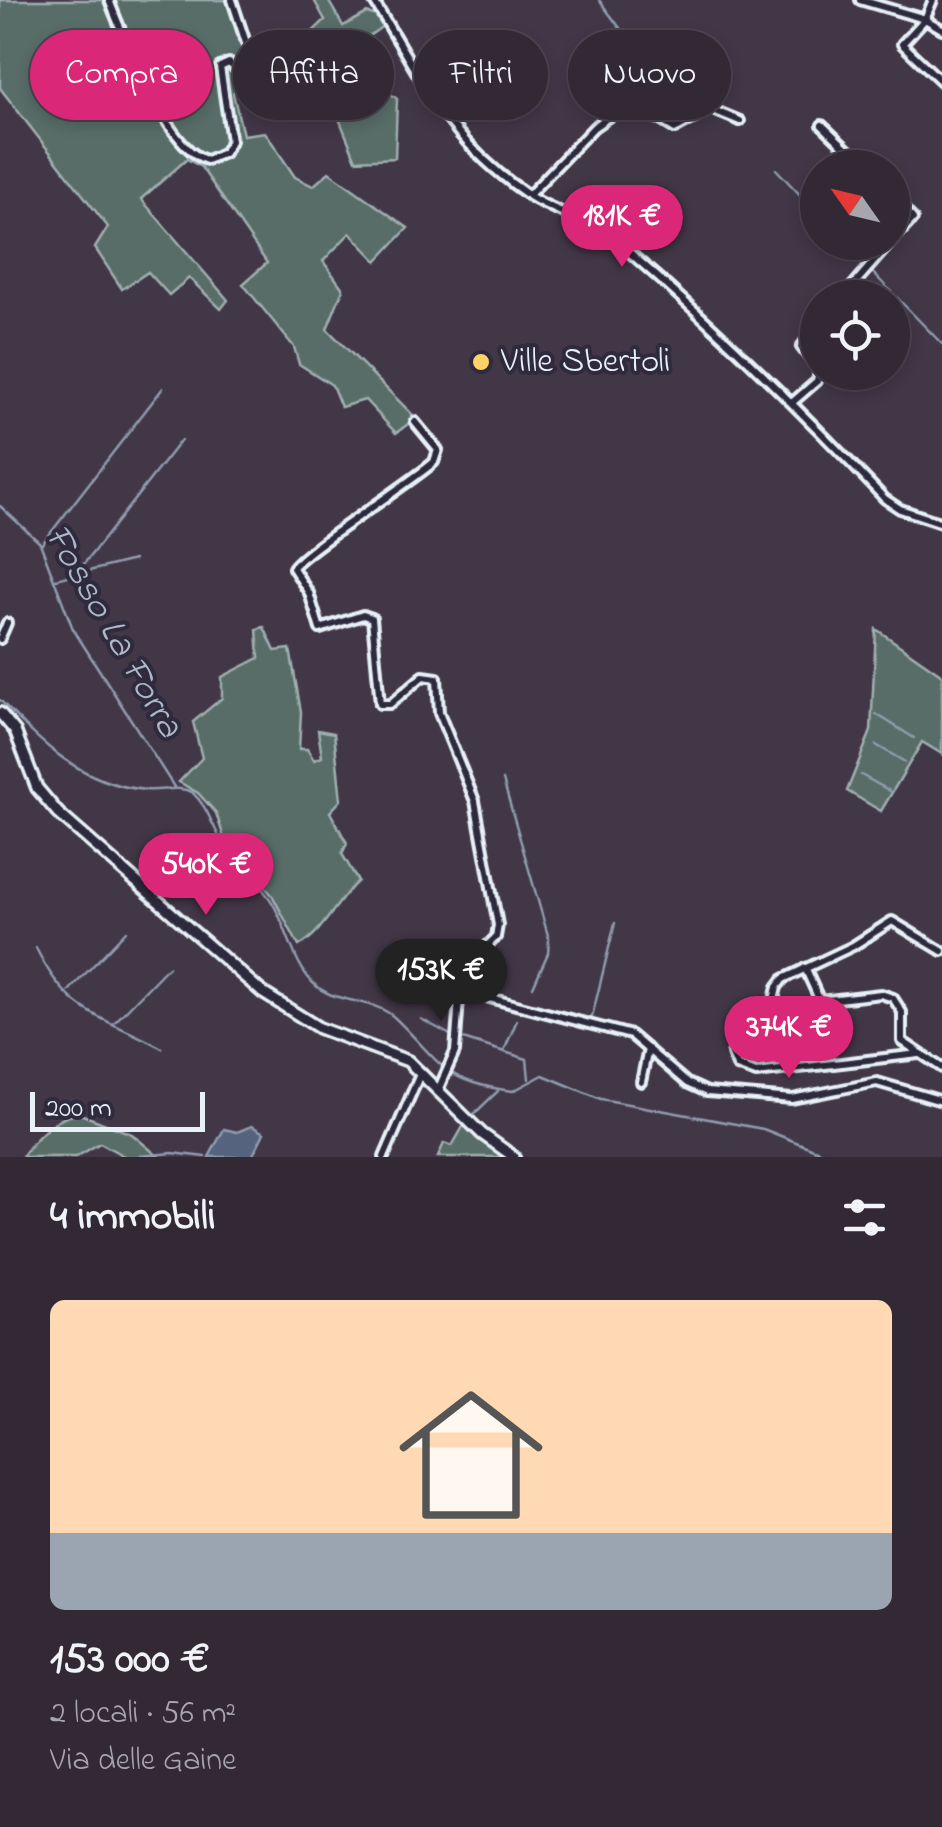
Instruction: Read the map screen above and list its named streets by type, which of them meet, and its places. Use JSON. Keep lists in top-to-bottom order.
{
  "water": ["Fosso La Forra"],
  "places": ["Ville Sbertoli"],
  "scale_bar": "200 m",
  "north": "top left",
  "page": {
    "chip": [
      "Compra",
      "Affitta",
      "Filtri",
      "Nuovo"
    ],
    "price": [
      "181K €",
      "540K €",
      "153K €",
      "374K €"
    ],
    "scale": "200 m",
    "heading": "4 immobili",
    "list": [
      {
        "name": "153 000 €",
        "note": "2 locali · 56 m² · Via delle Gaine"
      }
    ]
  }
}
